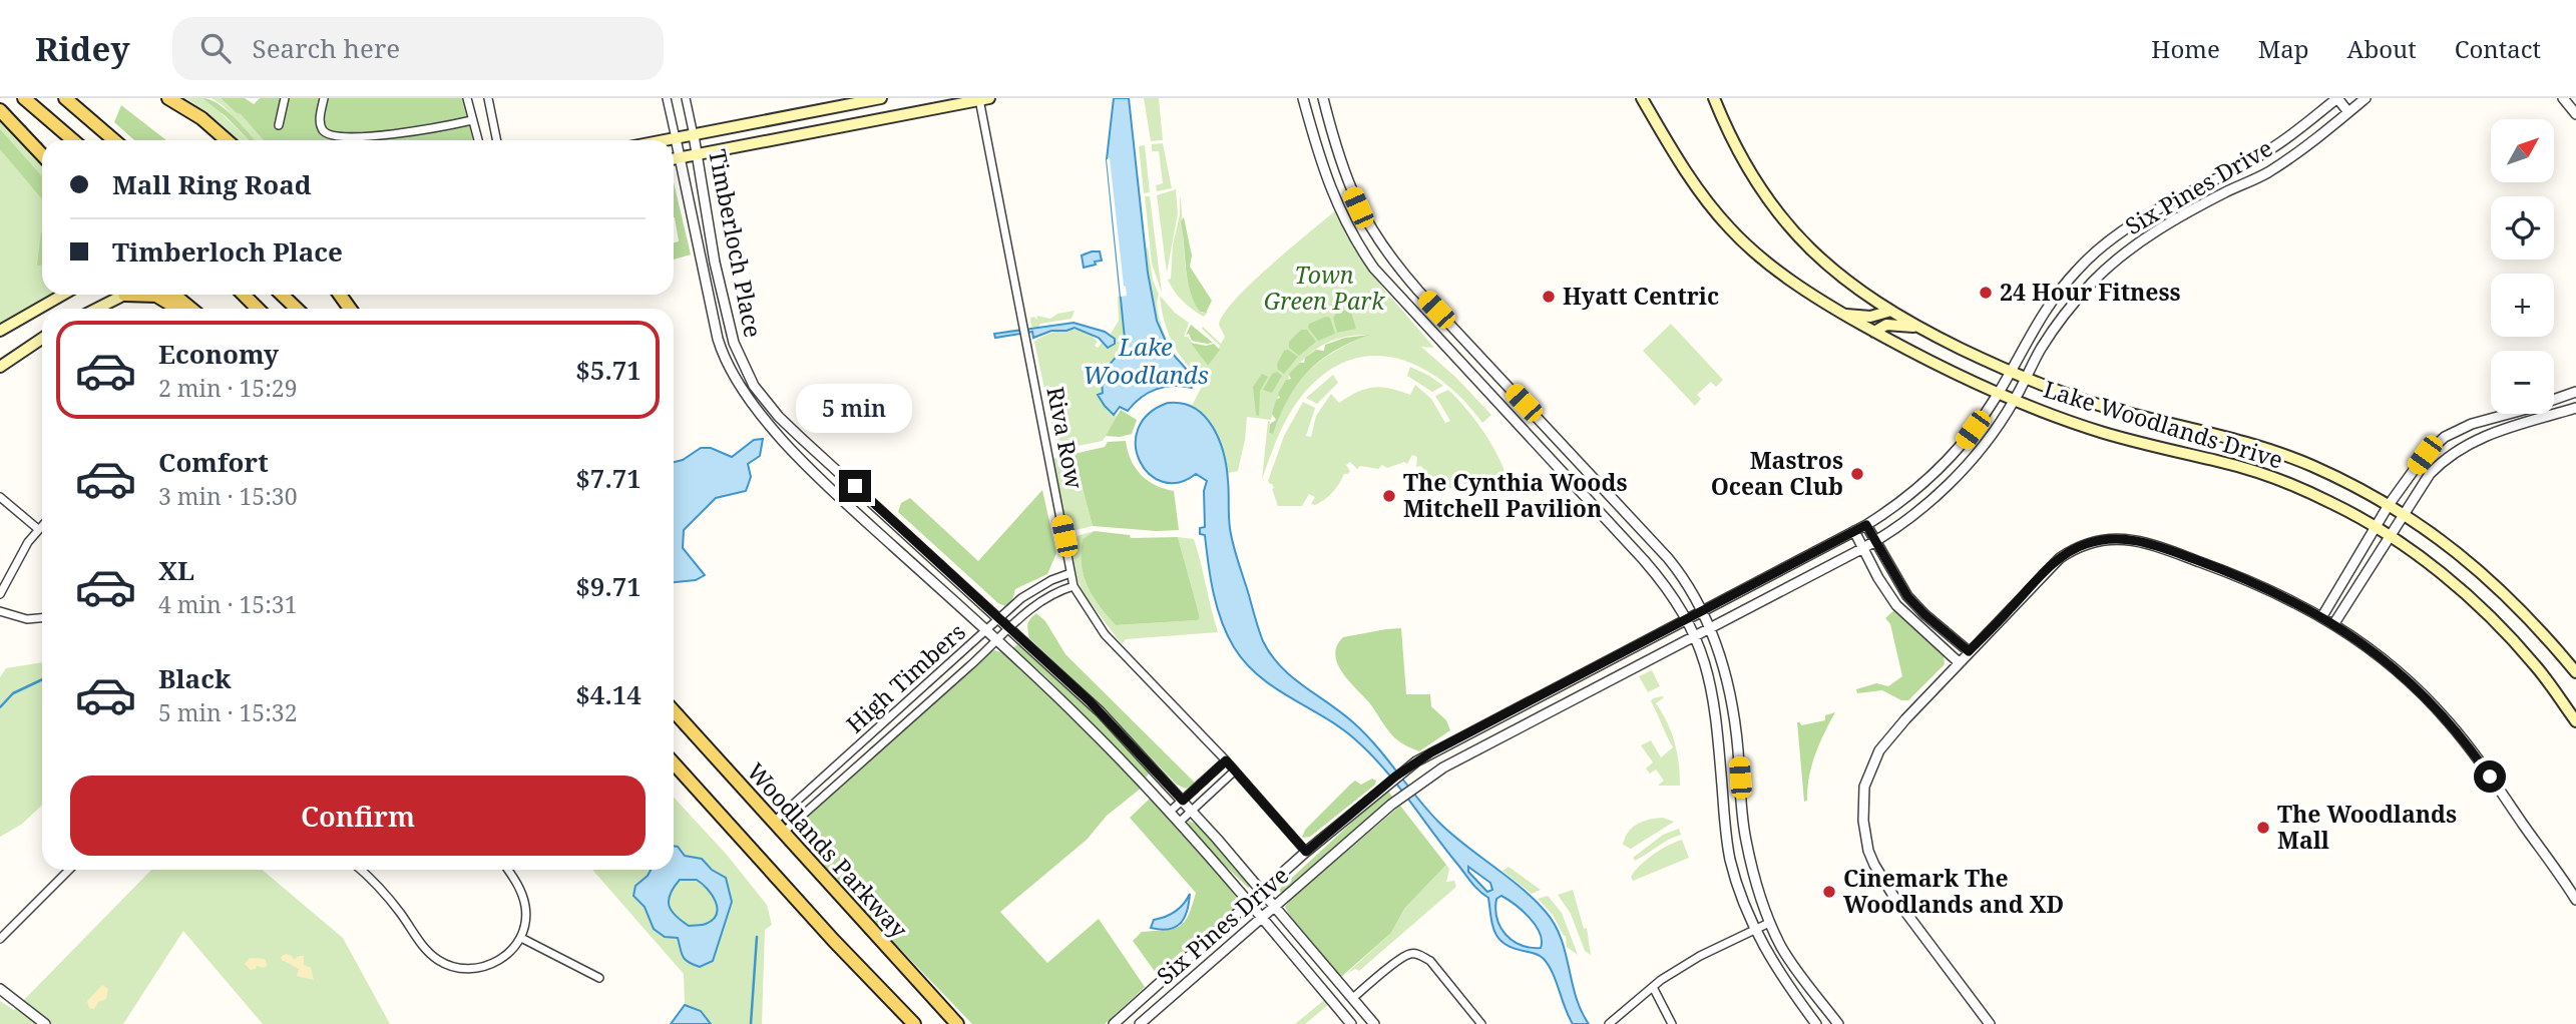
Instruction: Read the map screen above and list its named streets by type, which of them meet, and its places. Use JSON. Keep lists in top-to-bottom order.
{
  "streets": {
    "main road": ["Lake Woodlands Drive", "Woodlands Parkway"],
    "street": [
      "Six Pines Drive",
      "Timberloch Place",
      "Riva Row",
      "High Timbers"
    ]
  },
  "crossings": [
    ["Six Pines Drive", "Timberloch Place"],
    ["Six Pines Drive", "Lake Woodlands Drive"],
    ["Six Pines Drive", "Riva Row"],
    ["Timberloch Place", "High Timbers"],
    ["Riva Row", "High Timbers"],
    ["High Timbers", "Woodlands Parkway"]
  ],
  "water": ["Lake Woodlands"],
  "parks": ["Town Green Park"],
  "places": [
    "24 Hour Fitness",
    "Hyatt Centric",
    "Mastros Ocean Club",
    "The Cynthia Woods Mitchell Pavilion",
    "The Woodlands Mall",
    "Cinemark The Woodlands and XD"
  ],
  "north": "top right",
  "page": {
    "header": "Ridey",
    "search": "Search here",
    "nav": [
      "Home",
      "Map",
      "About",
      "Contact"
    ],
    "map_buttons": ["+", "−"],
    "banner": ["Mall Ring Road", "Timberloch Place"],
    "list": [
      {
        "name": "Economy",
        "note": "2 min · 15:29",
        "value": "$5.71"
      },
      {
        "name": "Comfort",
        "note": "3 min · 15:30",
        "value": "$7.71"
      },
      {
        "name": "XL",
        "note": "4 min · 15:31",
        "value": "$9.71"
      },
      {
        "name": "Black",
        "note": "5 min · 15:32",
        "value": "$4.14"
      }
    ],
    "bubble": "5 min",
    "buttons": "Confirm"
  }
}
